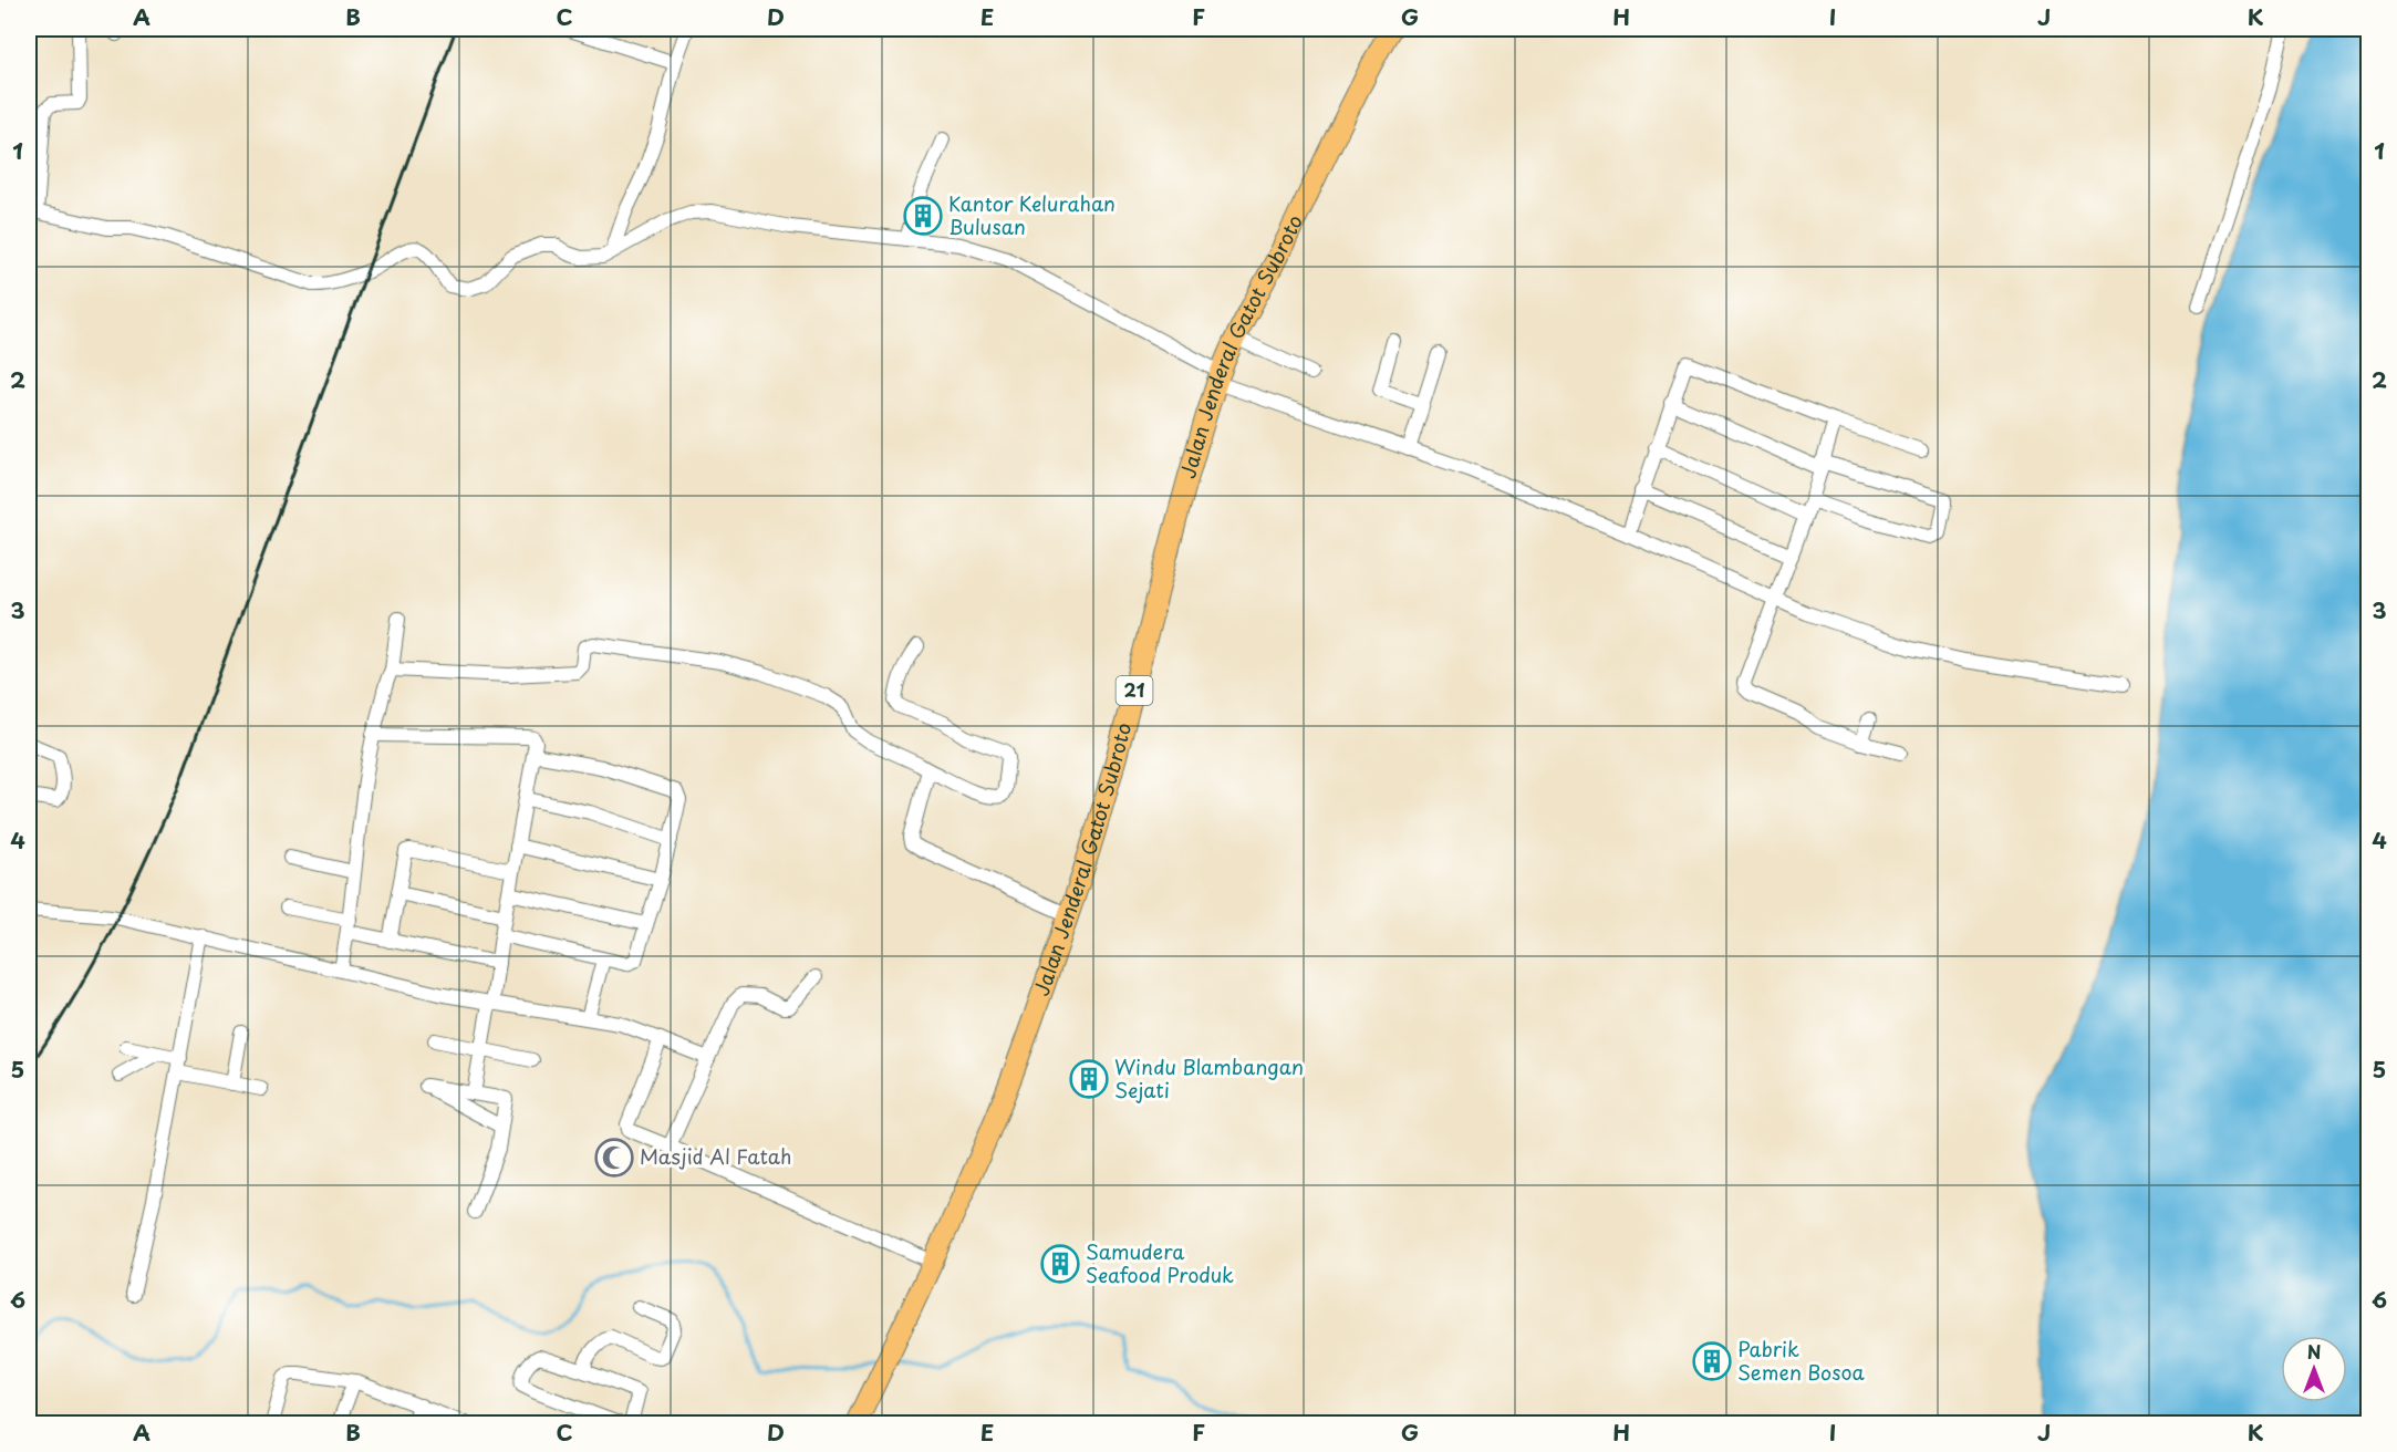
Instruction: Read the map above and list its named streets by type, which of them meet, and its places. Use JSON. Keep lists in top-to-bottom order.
{
  "streets": {
    "highway": ["Jalan Jenderal Gatot Subroto", "21"]
  },
  "places": {
    "building": [
      "Kantor Kelurahan Bulusan",
      "Windu Blambangan Sejati",
      "Samudera Seafood Produk",
      "Pabrik Semen Bosoa"
    ],
    "mosque": ["Masjid Al Fatah"]
  },
  "north": "top",
  "grid": {
    "columns": [
      "A",
      "B",
      "C",
      "D",
      "E",
      "F",
      "G",
      "H",
      "I",
      "J",
      "K"
    ],
    "rows": [
      "1",
      "2",
      "3",
      "4",
      "5",
      "6"
    ]
  }
}
